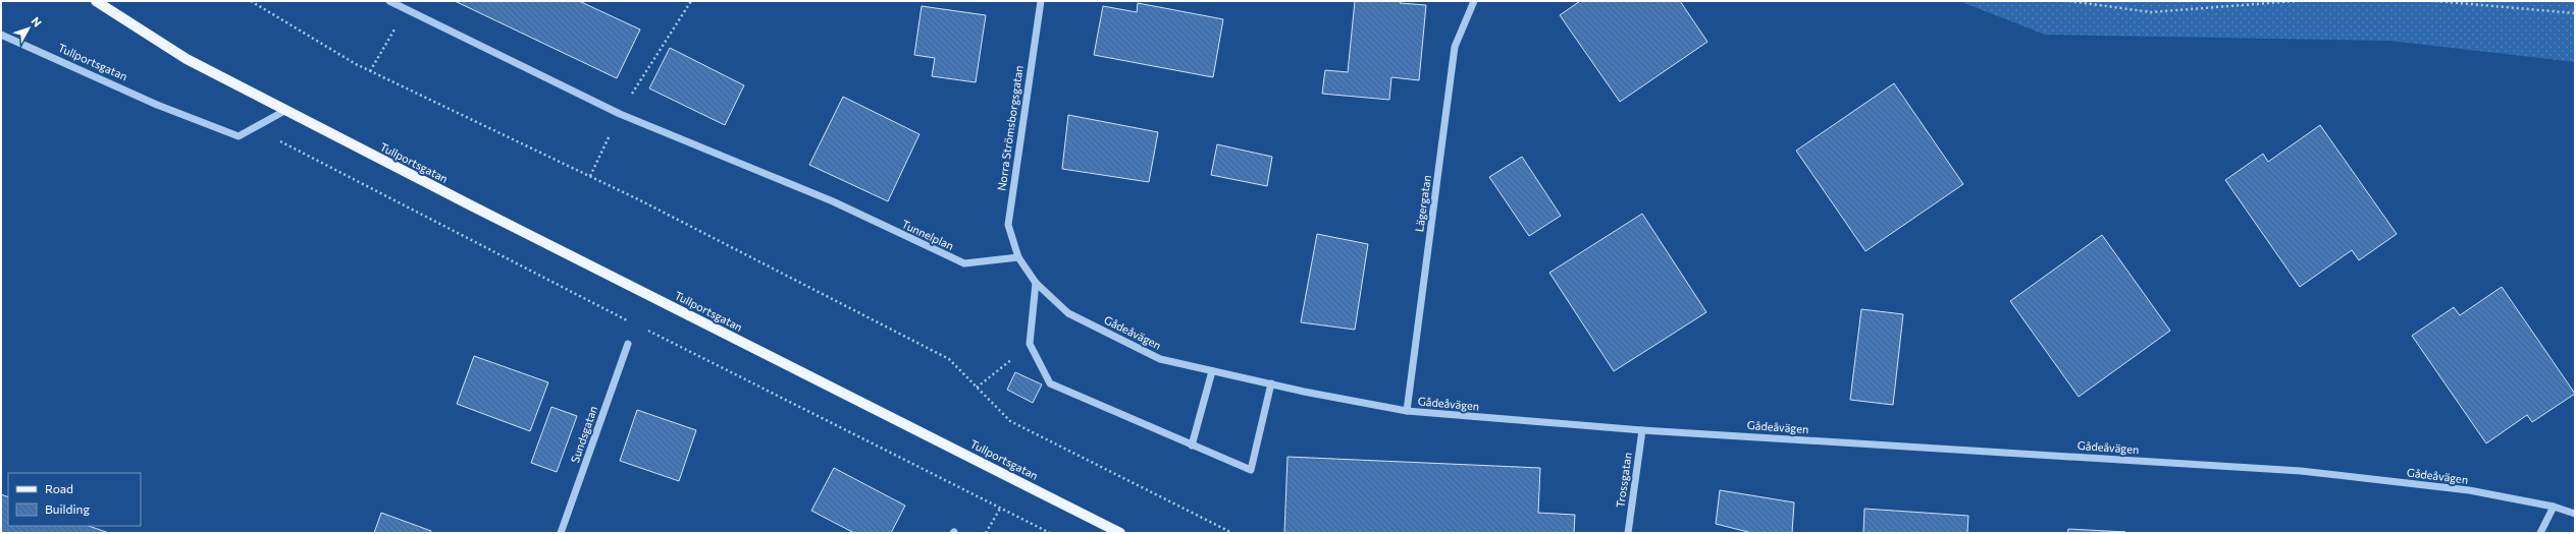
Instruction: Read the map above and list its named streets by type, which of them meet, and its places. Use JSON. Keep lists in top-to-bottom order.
{
  "streets": {
    "main road": ["Tullportsgatan"],
    "street": [
      "Norra Strömsborgsgatan",
      "Lägergatan",
      "Tunnelplan",
      "Gådeåvägen",
      "Sundsgatan",
      "Trossgatan"
    ]
  },
  "crossings": [
    ["Norra Strömsborgsgatan", "Tunnelplan"],
    ["Norra Strömsborgsgatan", "Gådeåvägen"],
    ["Lägergatan", "Gådeåvägen"],
    ["Tunnelplan", "Gådeåvägen"],
    ["Gådeåvägen", "Trossgatan"]
  ],
  "legend": ["Road", "Building"],
  "north": "top right"
}
